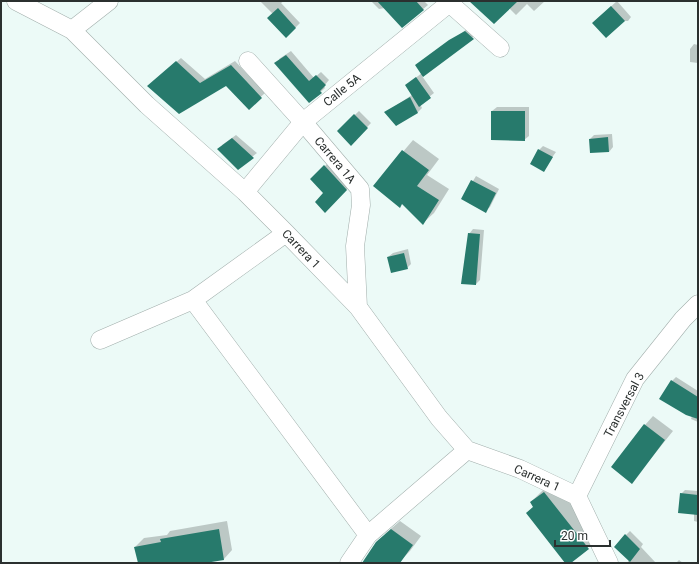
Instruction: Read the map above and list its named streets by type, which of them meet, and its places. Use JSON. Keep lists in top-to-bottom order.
{
  "streets": {
    "street": [
      "Calle 5A",
      "Carrera 1A",
      "Carrera 1",
      "Transversal 3"
    ]
  },
  "crossings": [
    ["Calle 5A", "Carrera 1A"],
    ["Calle 5A", "Carrera 1"],
    ["Carrera 1A", "Carrera 1"],
    ["Carrera 1", "Transversal 3"]
  ],
  "scale_bar": "20 m"
}
